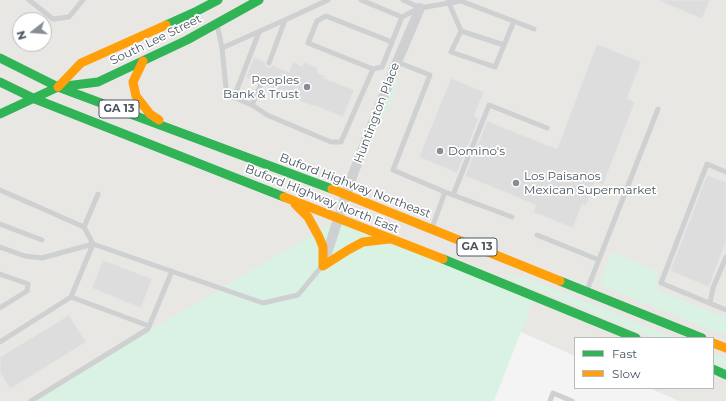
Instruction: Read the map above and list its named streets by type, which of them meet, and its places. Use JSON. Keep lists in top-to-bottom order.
{
  "streets": {
    "main road": [
      "South Lee Street",
      "GA 13",
      "Buford Highway Northeast",
      "Buford Highway North East"
    ],
    "street": ["Huntington Place"]
  },
  "crossings": [
    ["South Lee Street", "Buford Highway Northeast"],
    ["South Lee Street", "Buford Highway North East"],
    ["Huntington Place", "Buford Highway Northeast"],
    ["Huntington Place", "Buford Highway North East"]
  ],
  "places": ["Peoples Bank & Trust", "Domino's", "Los Paisanos Mexican Supermarket"],
  "legend": ["Fast", "Slow"],
  "north": "left"
}
